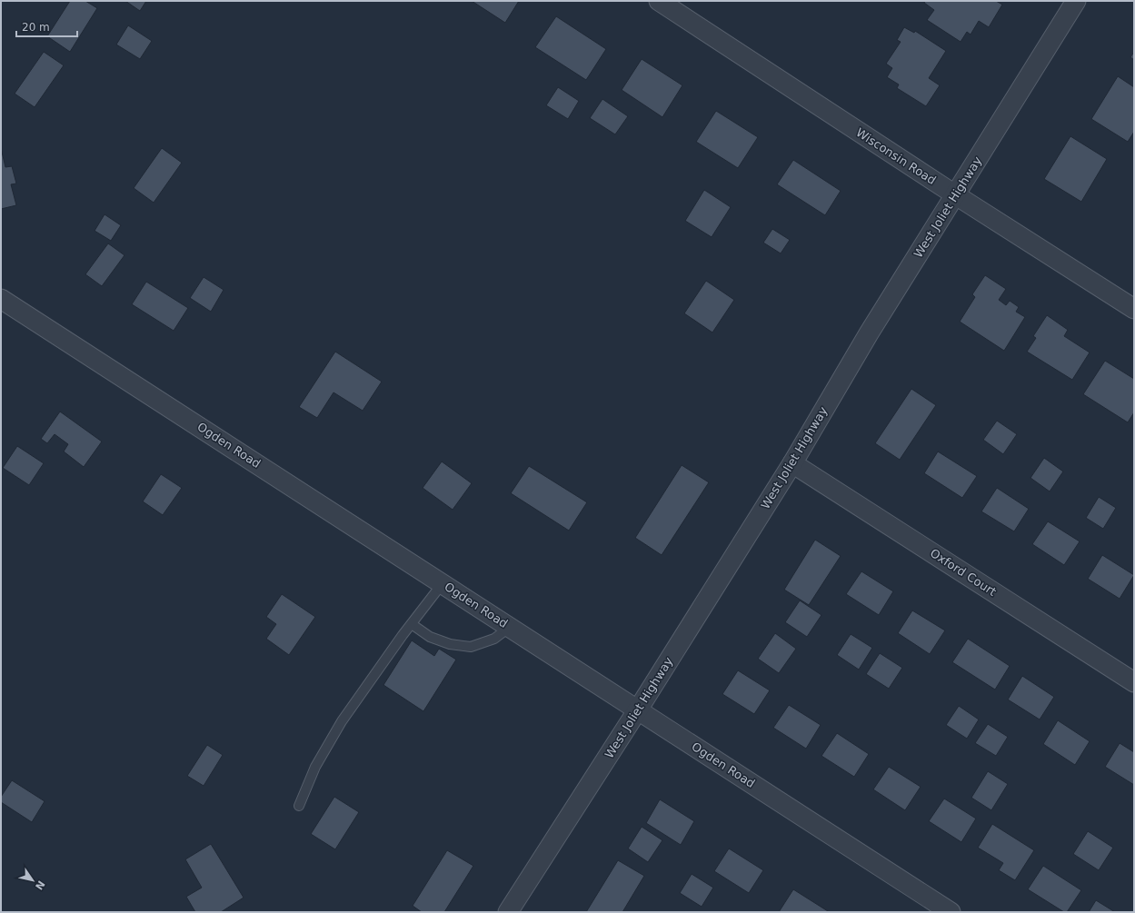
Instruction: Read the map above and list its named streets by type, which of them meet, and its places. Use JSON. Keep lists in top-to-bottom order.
{
  "streets": {
    "street": [
      "Wisconsin Road",
      "West Joliet Highway",
      "Ogden Road",
      "Oxford Court"
    ]
  },
  "crossings": [
    ["Wisconsin Road", "West Joliet Highway"],
    ["West Joliet Highway", "Ogden Road"],
    ["West Joliet Highway", "Oxford Court"]
  ],
  "scale_bar": "20 m",
  "north": "bottom right"
}
